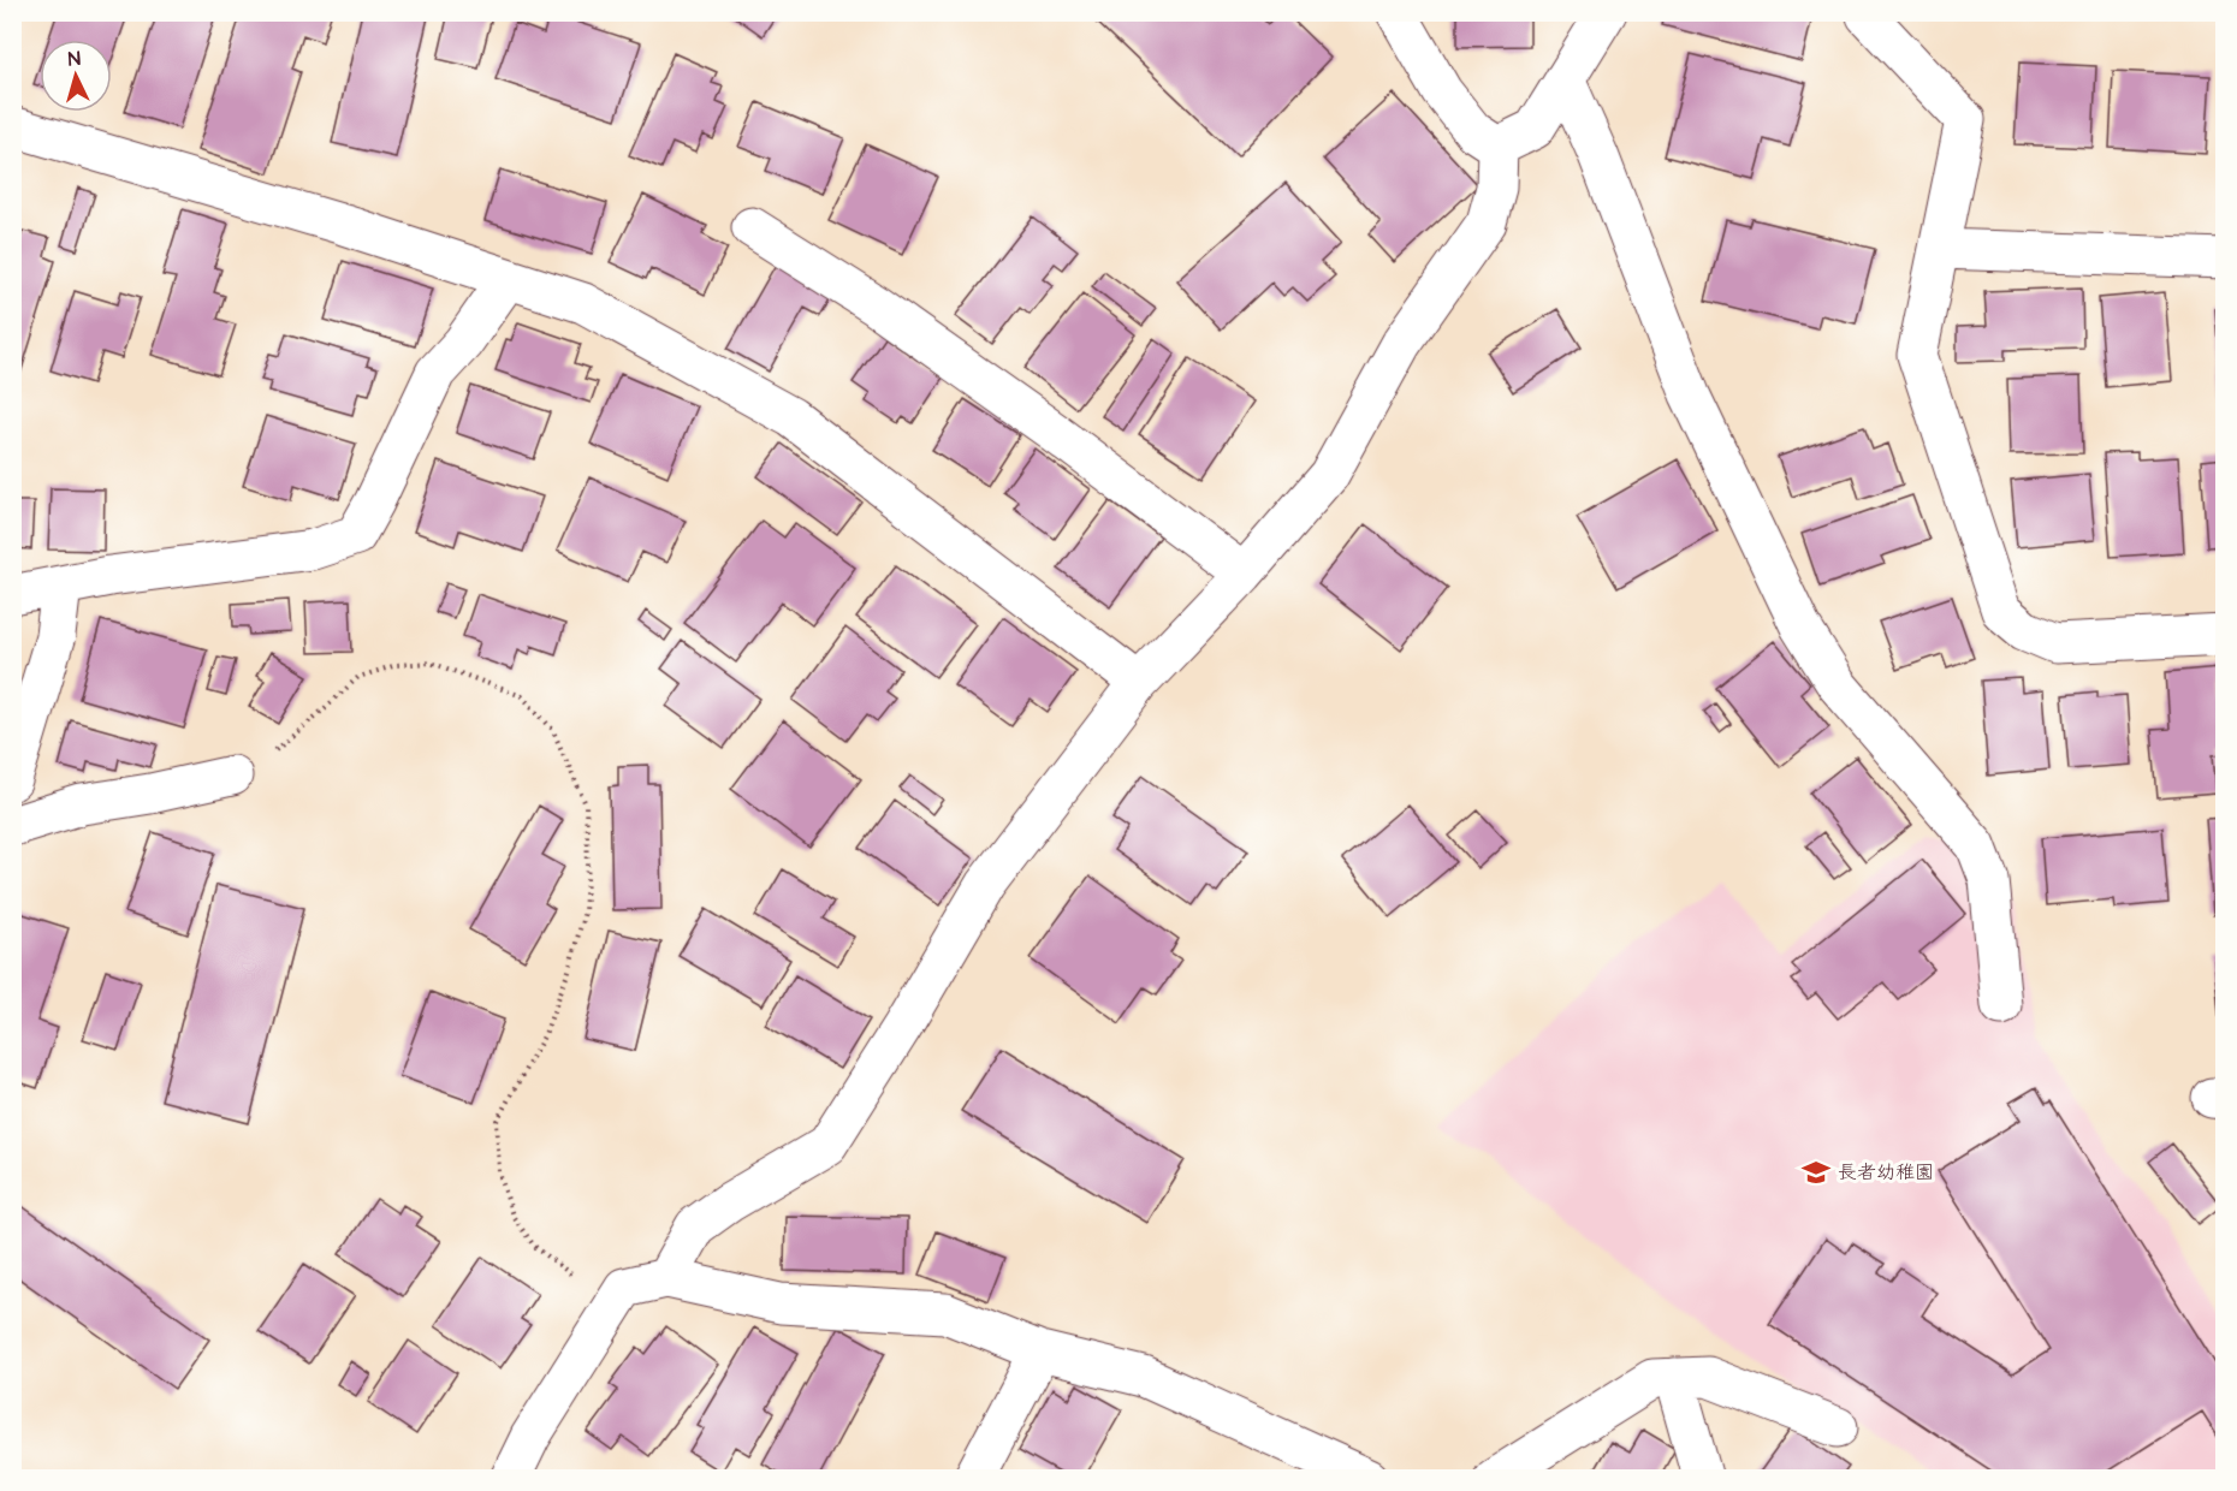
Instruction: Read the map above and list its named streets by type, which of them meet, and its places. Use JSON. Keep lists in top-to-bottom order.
{
  "places": {
    "school or university": ["長者幼稚園"]
  },
  "north": "top"
}
